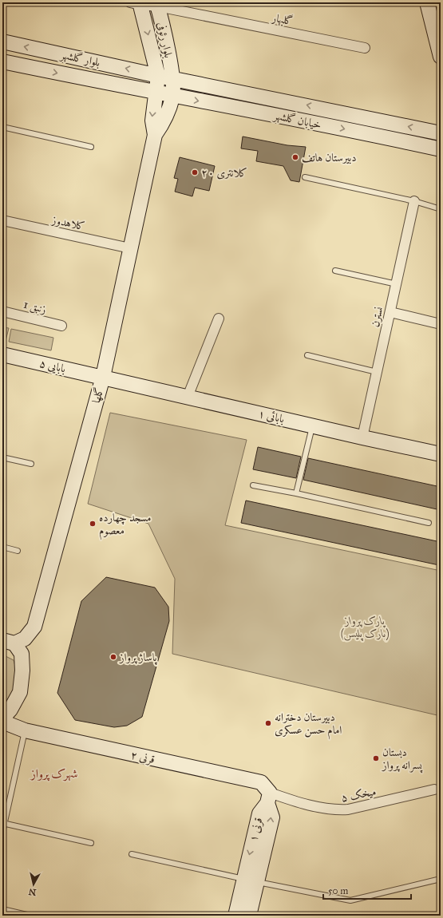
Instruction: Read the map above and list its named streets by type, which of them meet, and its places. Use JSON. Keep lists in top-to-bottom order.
{
  "streets": {
    "main road": [
      "بلوار رئوفی",
      "بلوار گلشهر",
      "خیابان گلشهر",
      "۵ بابایی",
      "گلها",
      "بابائی ۱",
      "قرنی ۲",
      "قرنی ۱"
    ],
    "street": [
      "گلبهار",
      "کلاهدوز",
      "زنبق 1",
      "نسترن",
      "میخک ۵"
    ]
  },
  "crossings": [
    ["گلبهار", "بلوار رئوفی"],
    ["بلوار رئوفی", "بلوار گلشهر"],
    ["بلوار رئوفی", "خیابان گلشهر"],
    ["بلوار گلشهر", "خیابان گلشهر"],
    ["کلاهدوز", "گلها"],
    ["نسترن", "بابائی ۱"],
    ["۵ بابایی", "گلها"],
    ["۵ بابایی", "بابائی ۱"],
    ["گلها", "بابائی ۱"],
    ["قرنی ۲", "میخک ۵"],
    ["قرنی ۲", "قرنی ۱"],
    ["میخک ۵", "قرنی ۱"]
  ],
  "districts": ["شهرک پرواز"],
  "parks": ["پارک پرواز (پارک پلیس)"],
  "places": [
    "دبیرستان هاتف",
    "کلانتری ۲۰",
    "مسجد چهارده معصوم",
    "پاساژ پرواز",
    "دبیرستان دخترانه امام حسن عسکری",
    "دبستان پسرانه پرواز"
  ],
  "scale_bar": "50 m",
  "north": "bottom"
}
